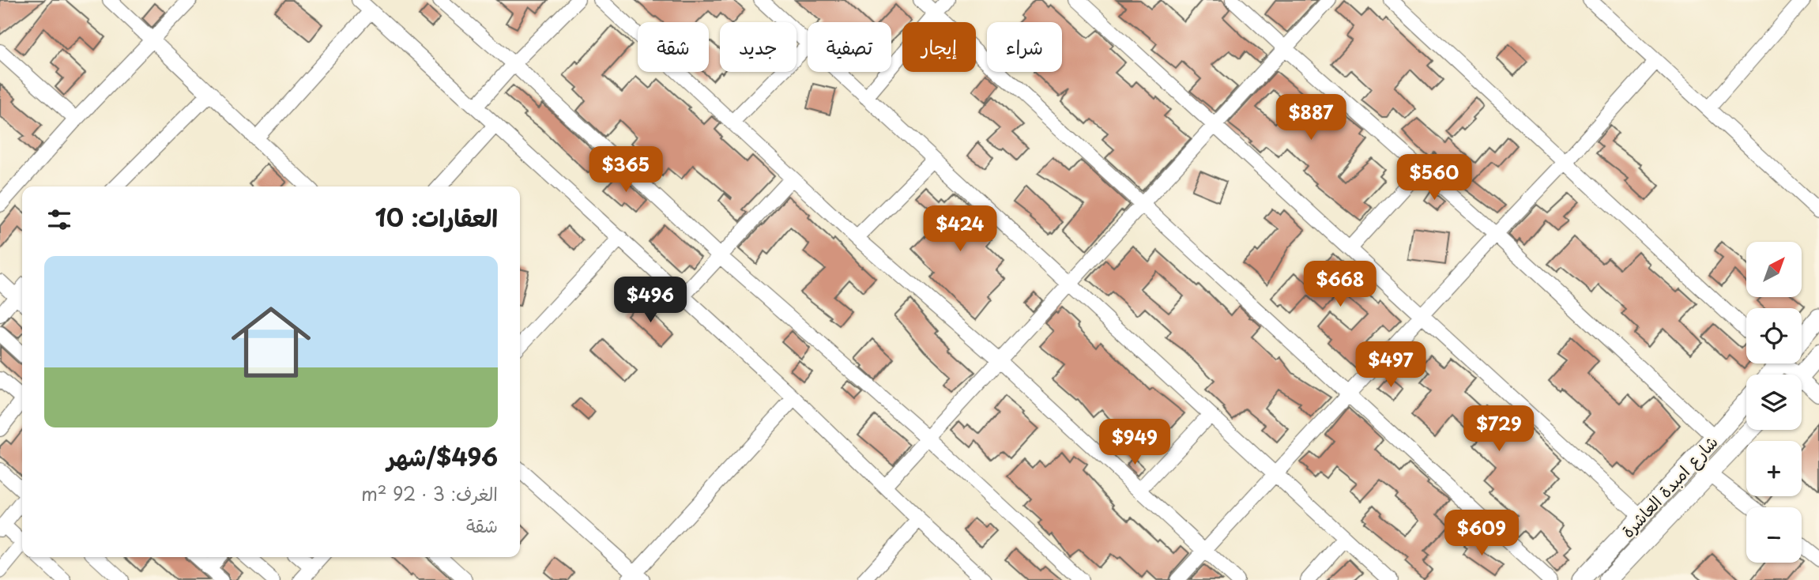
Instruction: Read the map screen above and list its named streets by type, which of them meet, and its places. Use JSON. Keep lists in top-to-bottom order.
{
  "streets": {
    "main road": ["شارع امبدة العاشرة"]
  },
  "north": "top right",
  "page": {
    "chip": [
      "شراء",
      "إيجار",
      "تصفية",
      "جديد",
      "شقة"
    ],
    "price": [
      "$887",
      "$365",
      "$560",
      "$424",
      "$668",
      "$496",
      "$497",
      "$729",
      "$949",
      "$609"
    ],
    "heading": "العقارات: 10",
    "map_buttons": ["+", "−"],
    "list": [
      {
        "name": "$496/شهر",
        "note": "الغرف: 3 · 92 m² · شقة"
      }
    ]
  }
}
